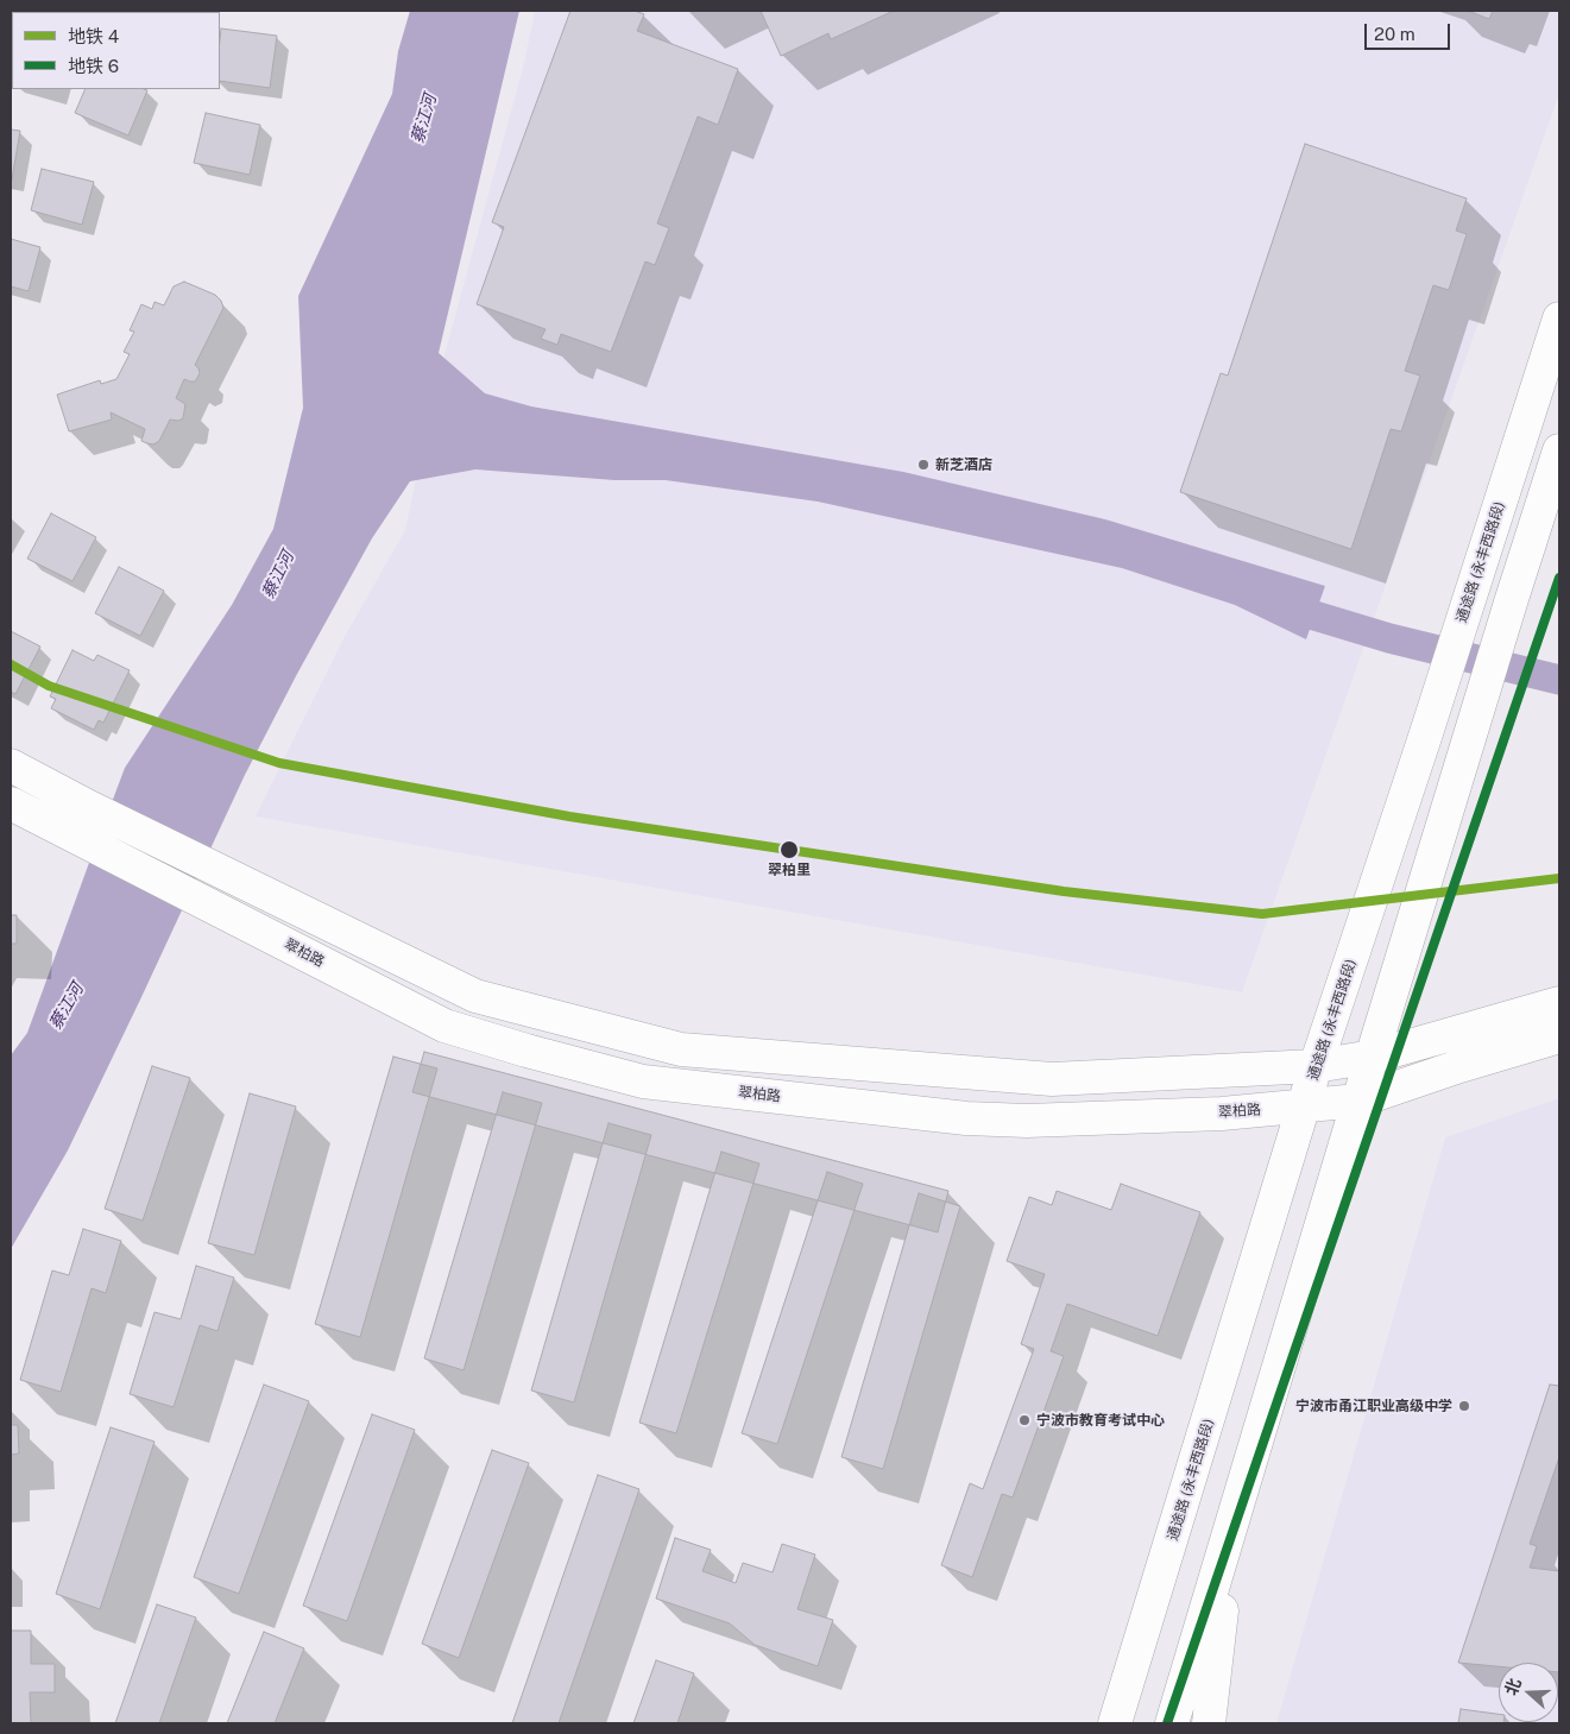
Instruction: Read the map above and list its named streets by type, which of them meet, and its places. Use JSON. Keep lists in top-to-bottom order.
{
  "streets": {
    "main road": ["通途路 (永丰西路段)", "翠柏路"]
  },
  "crossings": [
    ["通途路 (永丰西路段)", "翠柏路"]
  ],
  "water": ["蔡江河"],
  "places": [
    "新芝酒店",
    "翠柏里",
    "宁波市甬江职业高级中学",
    "宁波市教育考试中心"
  ],
  "lines": ["metro line 6", "metro line 4"],
  "legend": ["地铁 4", "地铁 6"],
  "scale_bar": "20 m",
  "north": "left"
}
